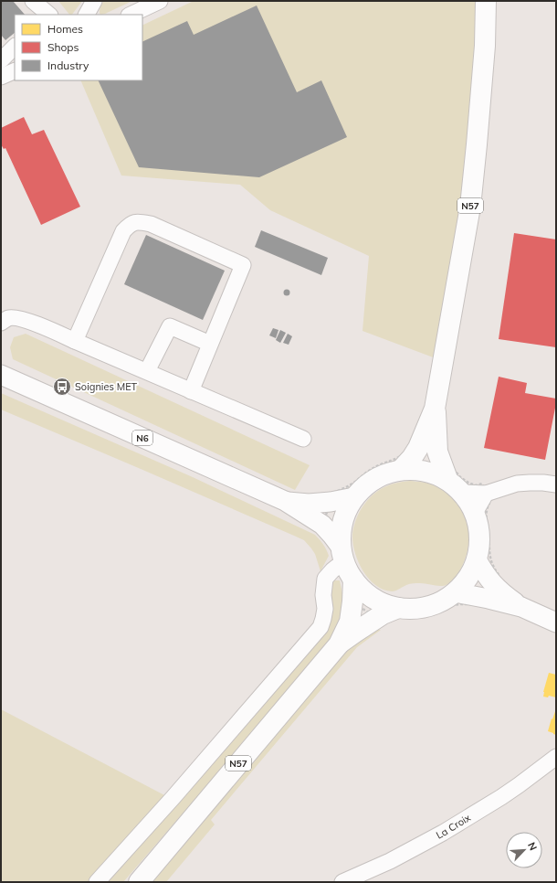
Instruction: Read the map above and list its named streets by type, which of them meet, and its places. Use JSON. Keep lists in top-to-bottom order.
{
  "streets": {
    "highway": ["N57"],
    "main road": ["N6"],
    "street": ["La Croix"]
  },
  "crossings": [
    ["N57", "N6"]
  ],
  "places": {
    "bus stop": ["Soignies MET"]
  },
  "legend": ["Homes", "Shops", "Industry"],
  "north": "top right"
}
